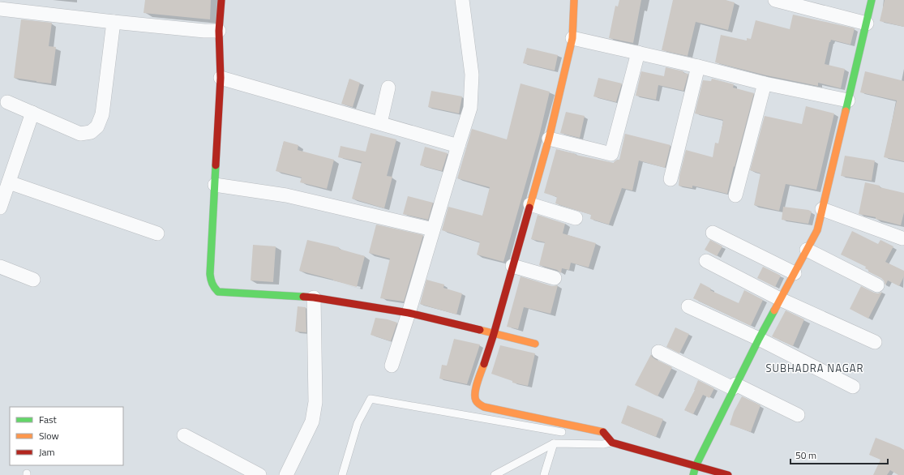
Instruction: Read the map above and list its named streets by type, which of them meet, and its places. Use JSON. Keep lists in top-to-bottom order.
{
  "districts": ["SUBHADRA NAGAR"],
  "legend": ["Fast", "Slow", "Jam"],
  "scale_bar": "50 m"
}
